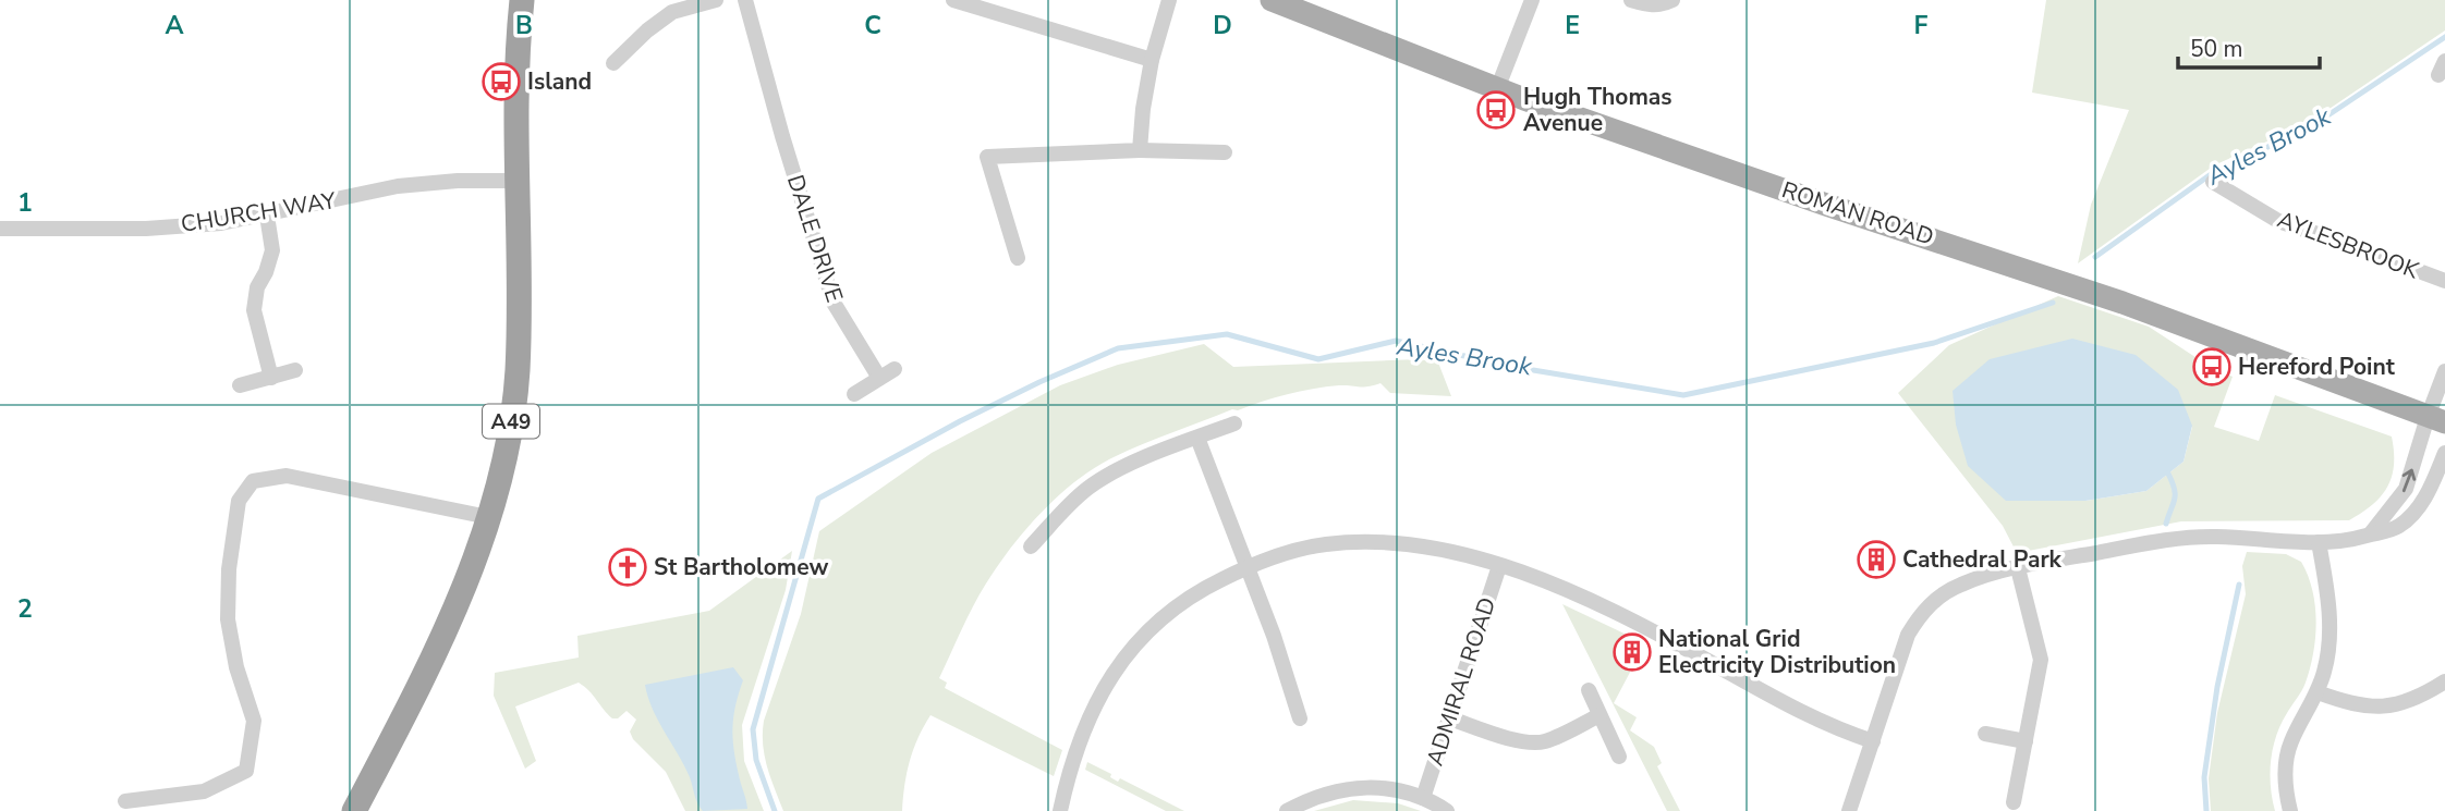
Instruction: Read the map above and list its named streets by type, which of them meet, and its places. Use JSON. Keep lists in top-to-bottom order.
{
  "streets": {
    "highway": ["A49"],
    "main road": ["ROMAN ROAD"],
    "street": [
      "CHURCH WAY",
      "DALE DRIVE",
      "AYLESBROOK",
      "ADMIRAL ROAD"
    ]
  },
  "crossings": [
    ["CHURCH WAY", "A49"]
  ],
  "water": ["Ayles Brook"],
  "places": {
    "bus stop": ["Island", "Hugh Thomas Avenue", "Hereford Point"],
    "building": ["Cathedral Park", "National Grid Electricity Distribution"],
    "church": ["St Bartholomew"]
  },
  "scale_bar": "50 m",
  "grid": {
    "columns": [
      "A",
      "B",
      "C",
      "D",
      "E",
      "F"
    ],
    "rows": ["1", "2"]
  }
}
